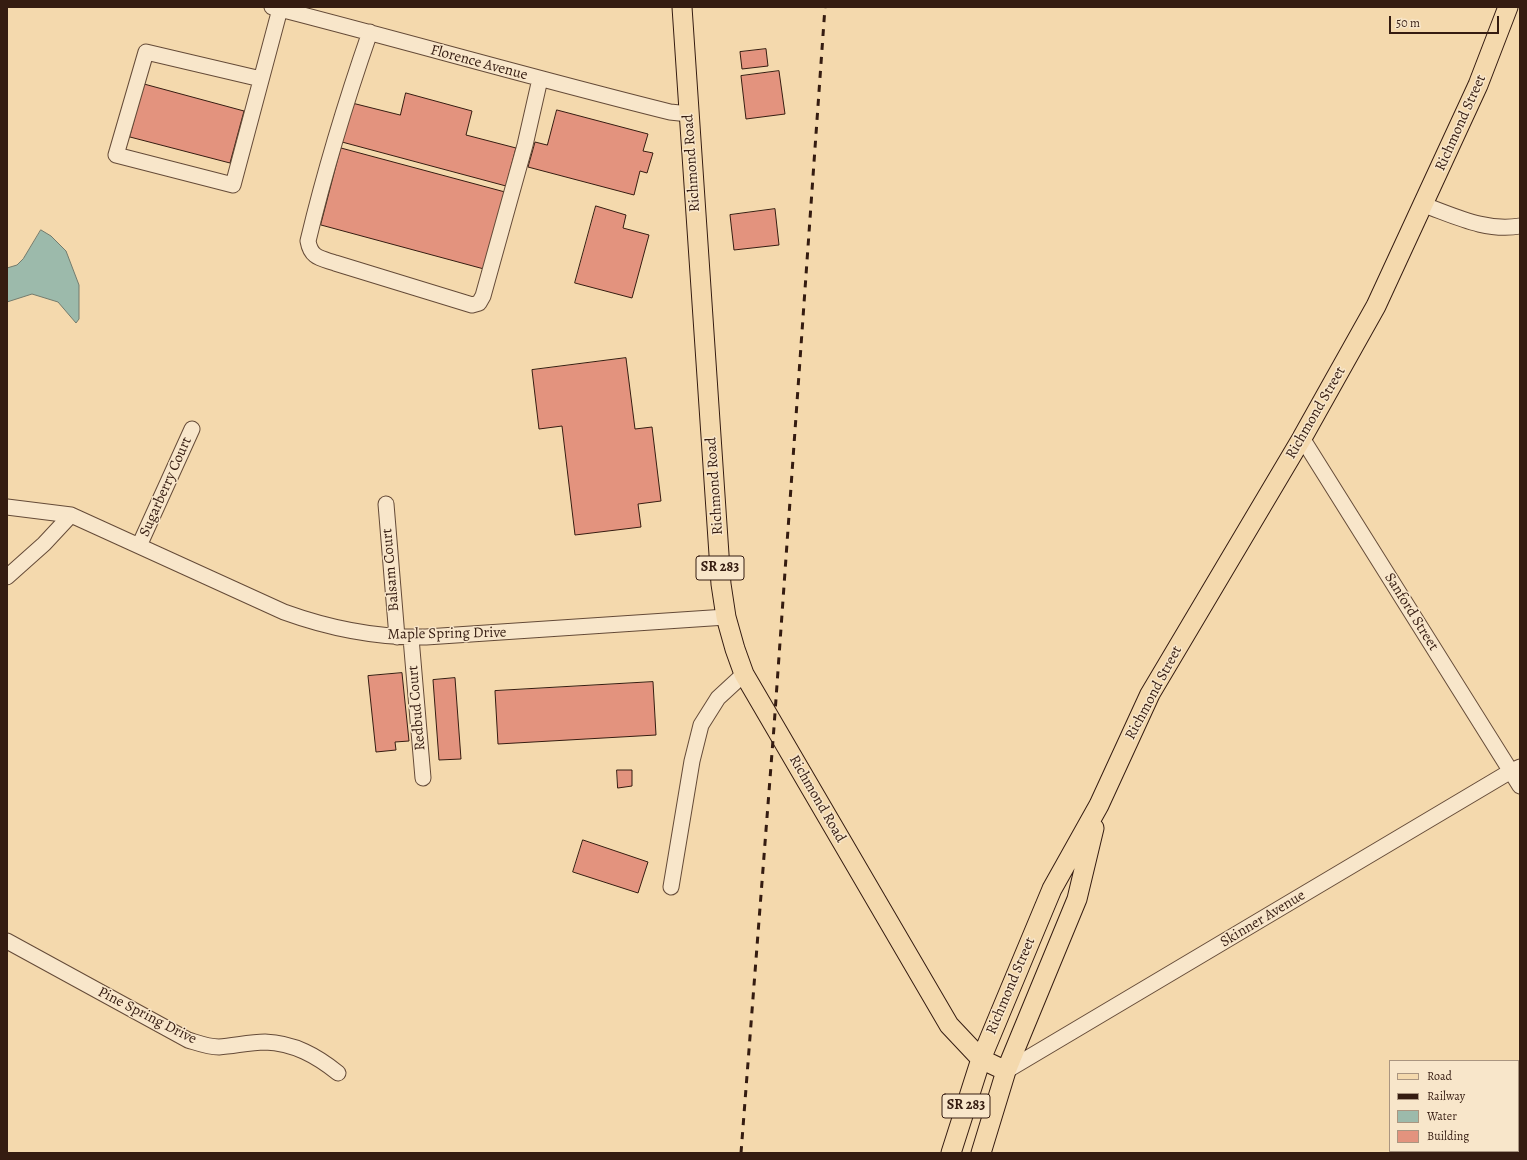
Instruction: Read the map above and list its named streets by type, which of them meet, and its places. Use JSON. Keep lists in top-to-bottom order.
{
  "streets": {
    "main road": ["Richmond Street", "Richmond Road", "SR 283"],
    "street": [
      "Florence Avenue",
      "Sugarberry Court",
      "Balsam Court",
      "Sanford Street",
      "Maple Spring Drive",
      "Redbud Court",
      "Skinner Avenue",
      "Pine Spring Drive"
    ]
  },
  "crossings": [
    ["Florence Avenue", "Richmond Road"],
    ["Richmond Street", "Richmond Road"],
    ["Richmond Street", "Sanford Street"],
    ["Richmond Street", "Skinner Avenue"],
    ["Richmond Road", "Maple Spring Drive"],
    ["Richmond Road", "Skinner Avenue"],
    ["Sugarberry Court", "Maple Spring Drive"],
    ["Balsam Court", "Maple Spring Drive"],
    ["Balsam Court", "Redbud Court"],
    ["Sanford Street", "Skinner Avenue"],
    ["Maple Spring Drive", "Redbud Court"]
  ],
  "legend": [
    "Road",
    "Railway",
    "Water",
    "Building"
  ],
  "scale_bar": "50 m"
}
